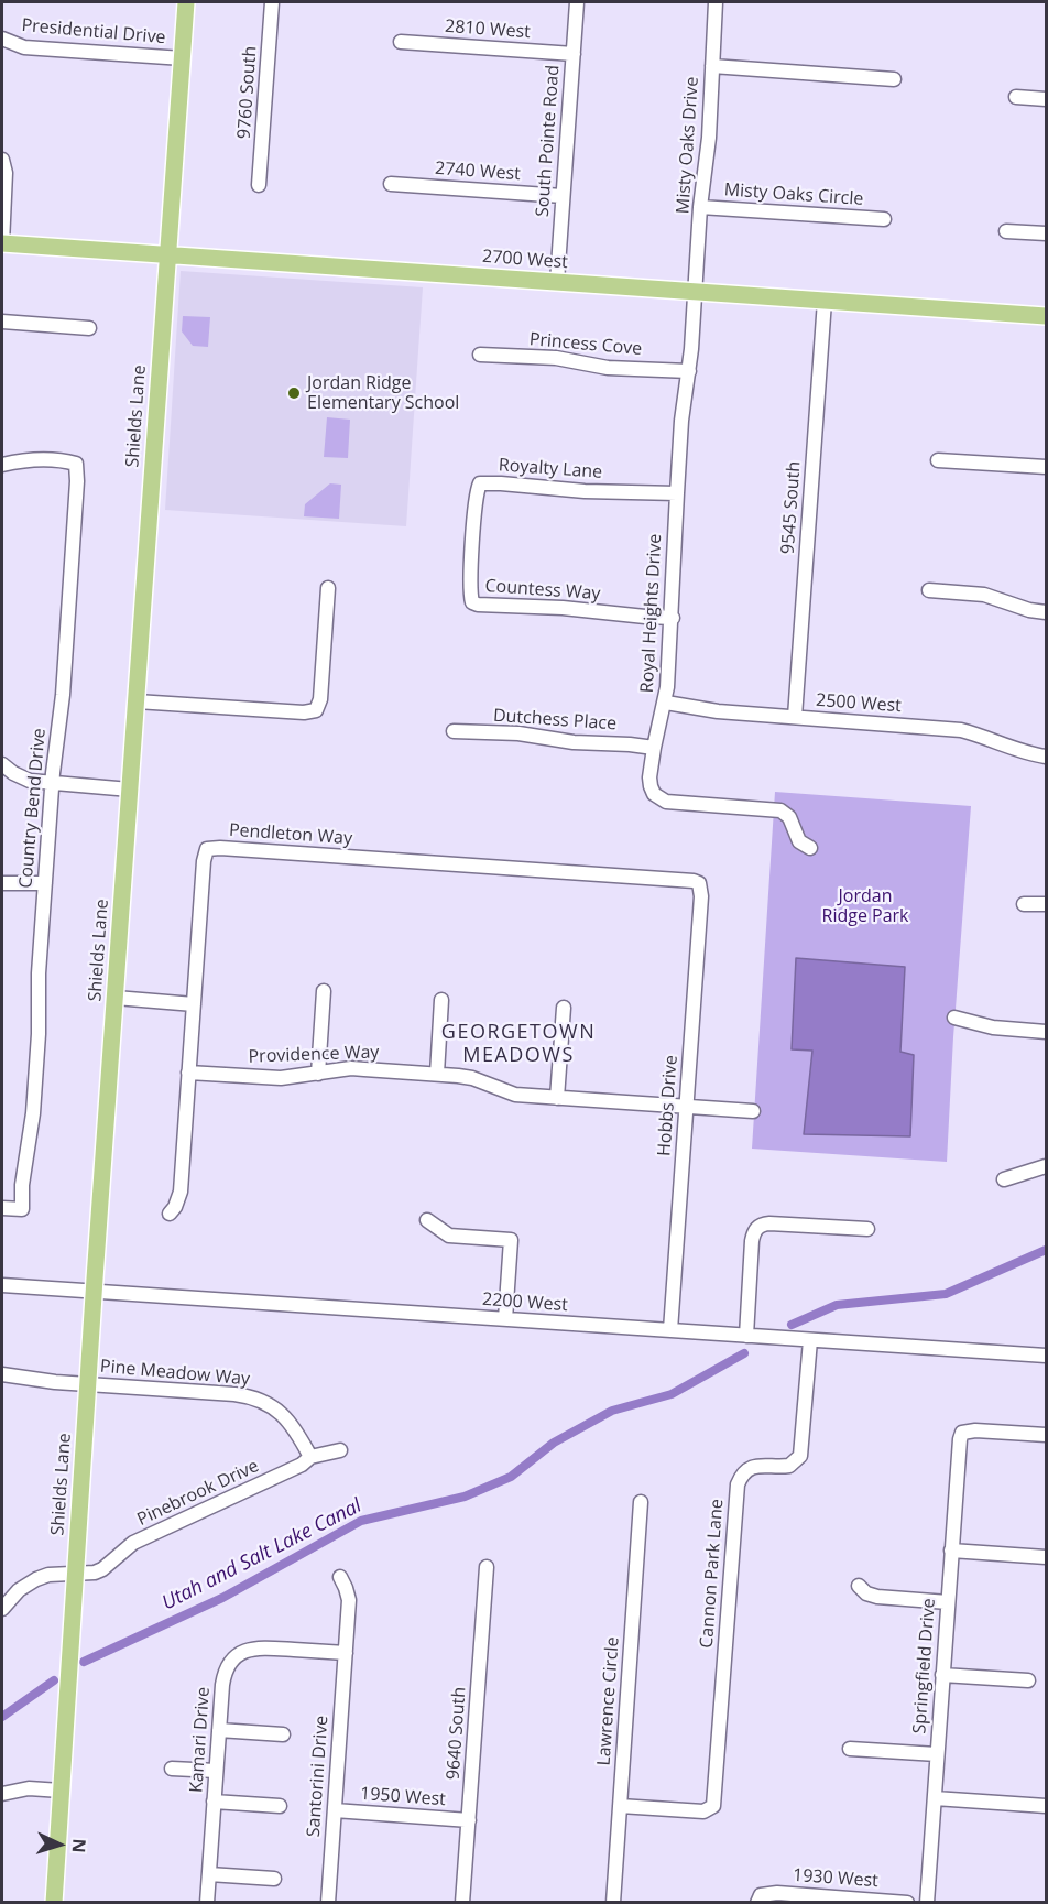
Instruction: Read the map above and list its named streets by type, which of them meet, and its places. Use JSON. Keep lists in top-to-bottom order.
{
  "streets": {
    "main road": ["2700 West", "Shields Lane"],
    "street": [
      "2810 West",
      "Presidential Drive",
      "9760 South",
      "South Pointe Road",
      "Misty Oaks Drive",
      "2740 West",
      "Misty Oaks Circle",
      "Princess Cove",
      "Royalty Lane",
      "9545 South",
      "Countess Way",
      "Royal Heights Drive",
      "2500 West",
      "Dutchess Place",
      "Country Bend Drive",
      "Pendleton Way",
      "Providence Way",
      "Hobbs Drive",
      "2200 West",
      "Pine Meadow Way",
      "Pinebrook Drive",
      "Cannon Park Lane",
      "Springfield Drive",
      "Lawrence Circle",
      "9640 South",
      "Kamari Drive",
      "Santorini Drive",
      "1950 West",
      "1930 West"
    ]
  },
  "crossings": [
    ["2810 West", "South Pointe Road"],
    ["Presidential Drive", "Shields Lane"],
    ["South Pointe Road", "2740 West"],
    ["South Pointe Road", "2700 West"],
    ["Misty Oaks Drive", "Misty Oaks Circle"],
    ["Misty Oaks Drive", "2700 West"],
    ["Misty Oaks Drive", "Royal Heights Drive"],
    ["2700 West", "Shields Lane"],
    ["2700 West", "9545 South"],
    ["2700 West", "Royal Heights Drive"],
    ["Princess Cove", "Royal Heights Drive"],
    ["Shields Lane", "2200 West"],
    ["Shields Lane", "Pine Meadow Way"],
    ["Shields Lane", "Pinebrook Drive"],
    ["Royalty Lane", "Countess Way"],
    ["Royalty Lane", "Royal Heights Drive"],
    ["9545 South", "2500 West"],
    ["Countess Way", "Royal Heights Drive"],
    ["Royal Heights Drive", "2500 West"],
    ["Royal Heights Drive", "Dutchess Place"],
    ["Pendleton Way", "Providence Way"],
    ["Pendleton Way", "Hobbs Drive"],
    ["Providence Way", "Hobbs Drive"],
    ["Hobbs Drive", "2200 West"],
    ["2200 West", "Cannon Park Lane"],
    ["Pine Meadow Way", "Pinebrook Drive"],
    ["Cannon Park Lane", "Lawrence Circle"],
    ["9640 South", "1950 West"],
    ["Kamari Drive", "Santorini Drive"],
    ["Santorini Drive", "1950 West"]
  ],
  "districts": ["GEORGETOWN MEADOWS"],
  "water": ["Utah and Salt Lake Canal"],
  "parks": ["Jordan Ridge Park"],
  "places": ["Jordan Ridge Elementary School"],
  "north": "right"
}
